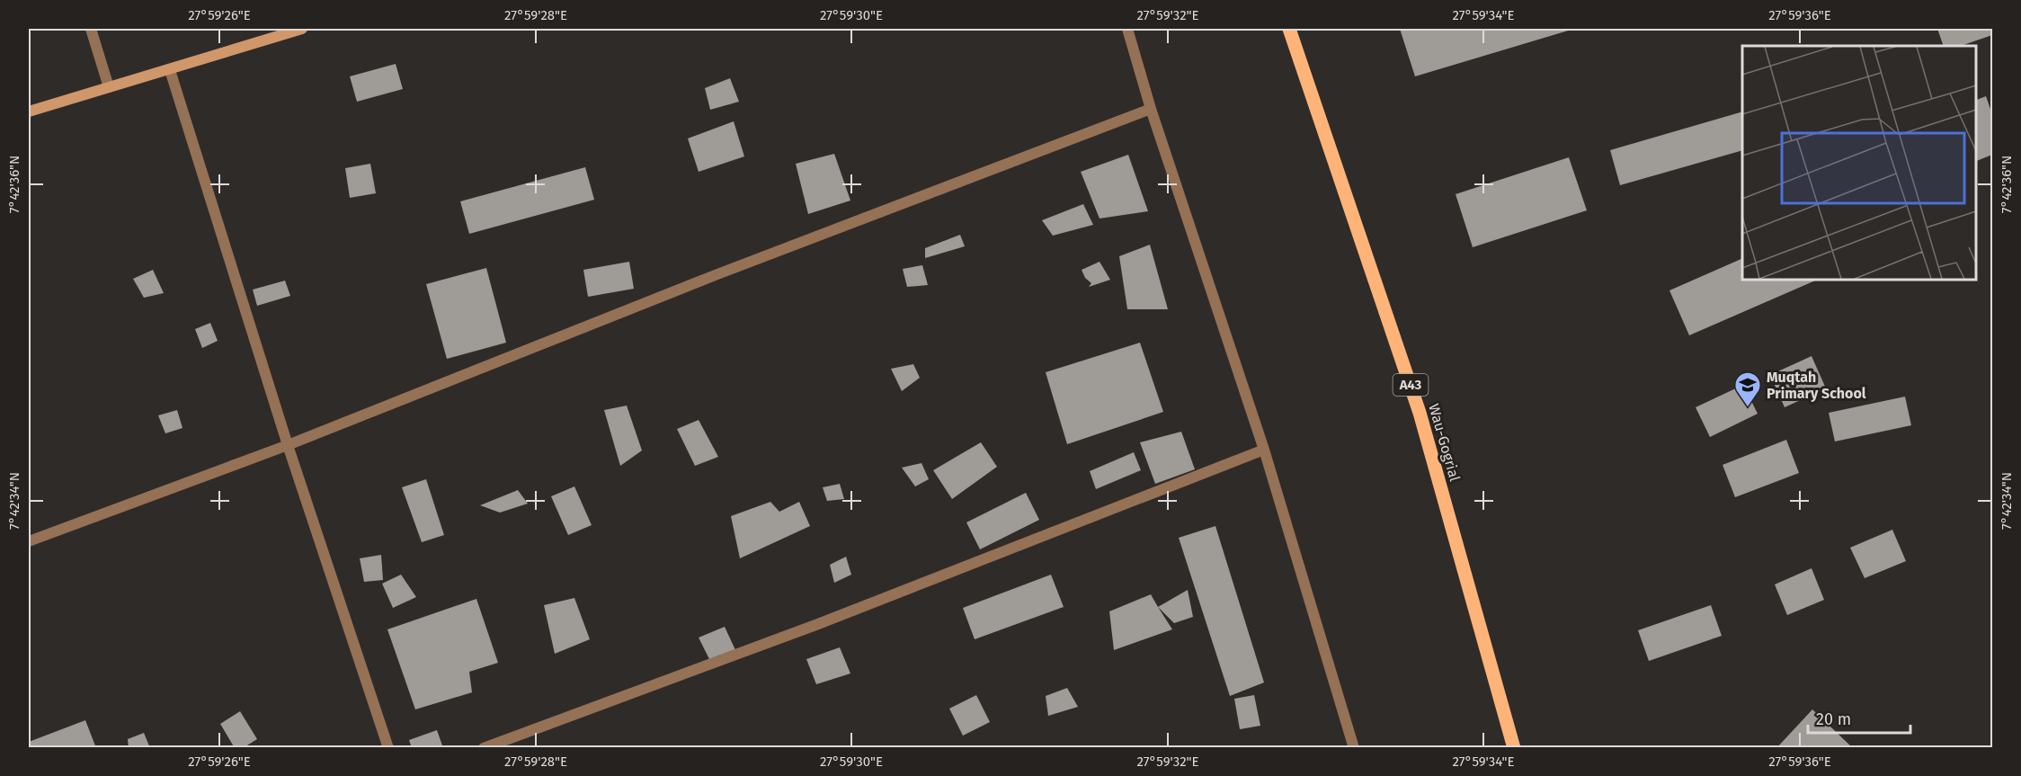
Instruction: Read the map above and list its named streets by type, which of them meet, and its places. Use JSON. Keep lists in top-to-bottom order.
{
  "streets": {
    "main road": ["A43", "Wau-Gogrial"]
  },
  "places": {
    "school or university": ["Muqtah Primary School"]
  },
  "scale_bar": "20 m",
  "coordinates": [
    "27°59'26\"E",
    "27°59'28\"E",
    "27°59'30\"E",
    "27°59'32\"E",
    "27°59'34\"E",
    "27°59'36\"E",
    "7°42'36\"N",
    "7°42'34\"N"
  ]
}
